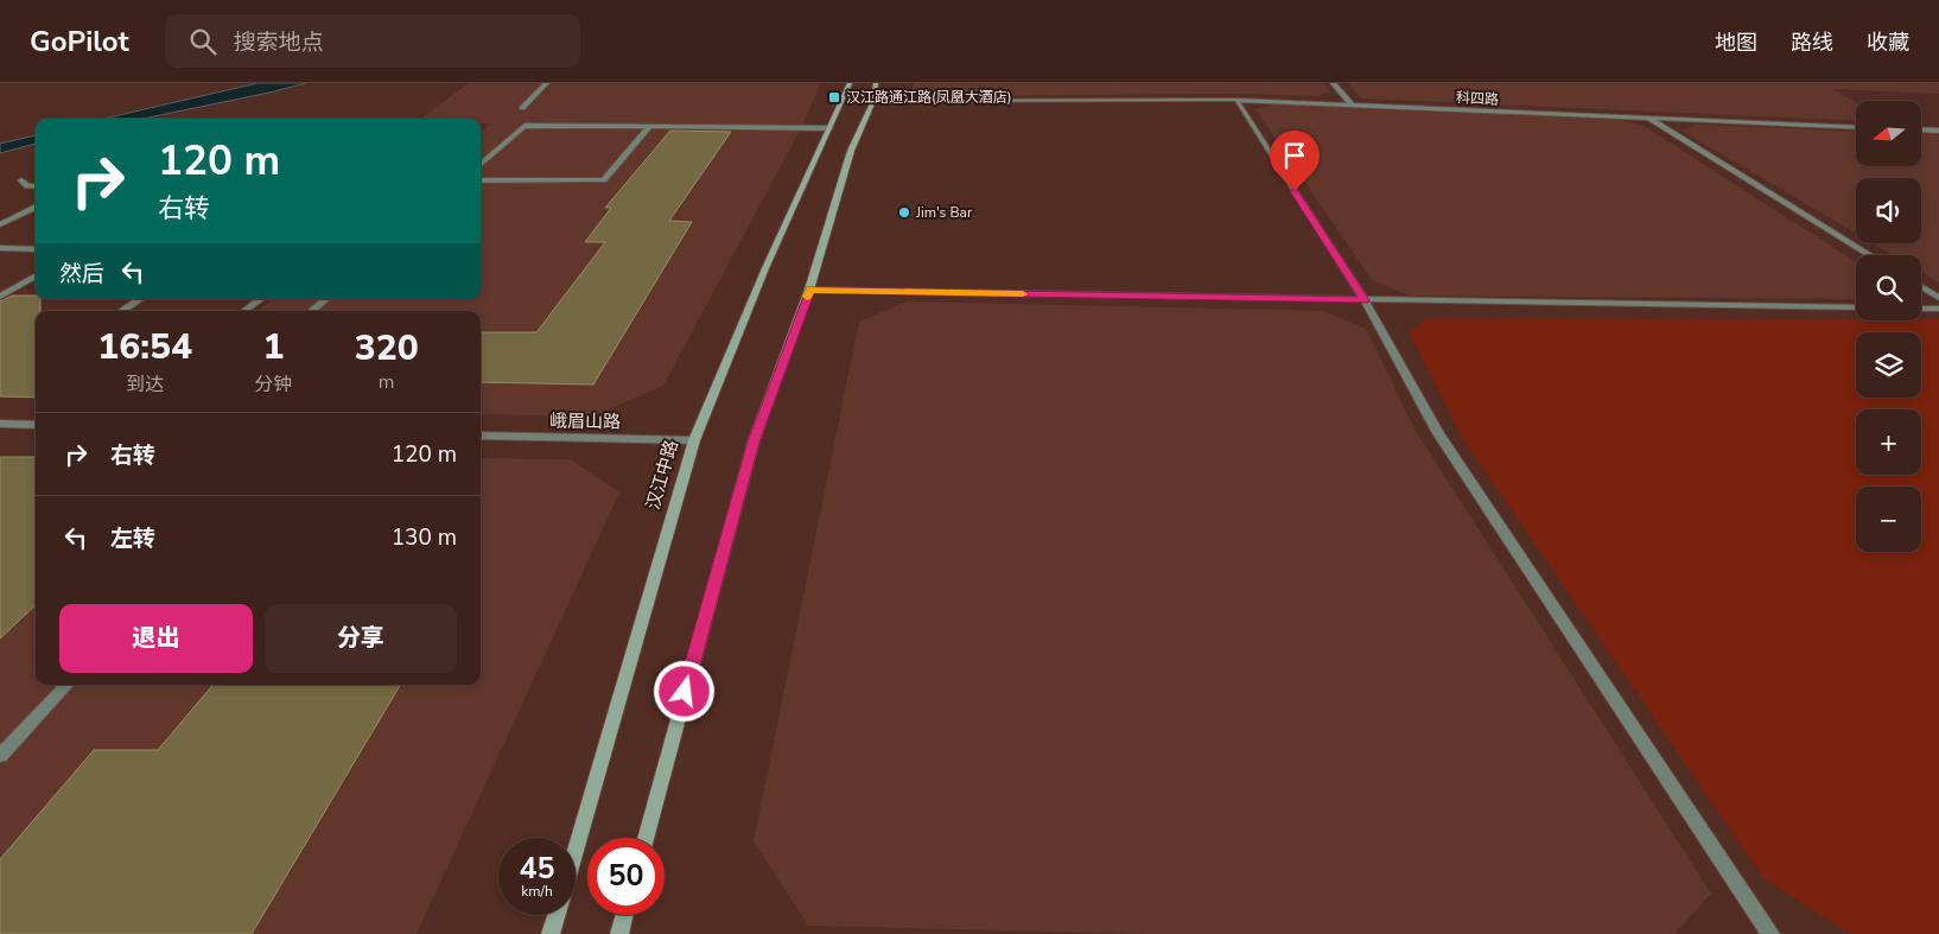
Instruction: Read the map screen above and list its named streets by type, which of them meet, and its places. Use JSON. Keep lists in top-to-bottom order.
{
  "streets": {
    "main road": ["汉江中路"],
    "street": ["科四路", "峨眉山路"]
  },
  "crossings": [
    ["峨眉山路", "汉江中路"]
  ],
  "places": {
    "transit": ["汉江路通江路(凤凰大酒店)"],
    "other": ["Jim's Bar"]
  },
  "north": "left",
  "page": {
    "header": "GoPilot",
    "search": "搜索地点",
    "nav": ["地图", "路线", "收藏"],
    "map_buttons": ["+", "−"],
    "turn": ["120 m", "右转"],
    "then": "然后",
    "eta": [
      "16:54",
      "到达",
      "1",
      "分钟",
      "320",
      "m"
    ],
    "list": [
      {
        "name": "右转",
        "value": "120 m"
      },
      {
        "name": "左转",
        "value": "130 m"
      }
    ],
    "buttons": ["退出", "分享"],
    "speed": "45 km/h",
    "limit": "50"
  }
}
